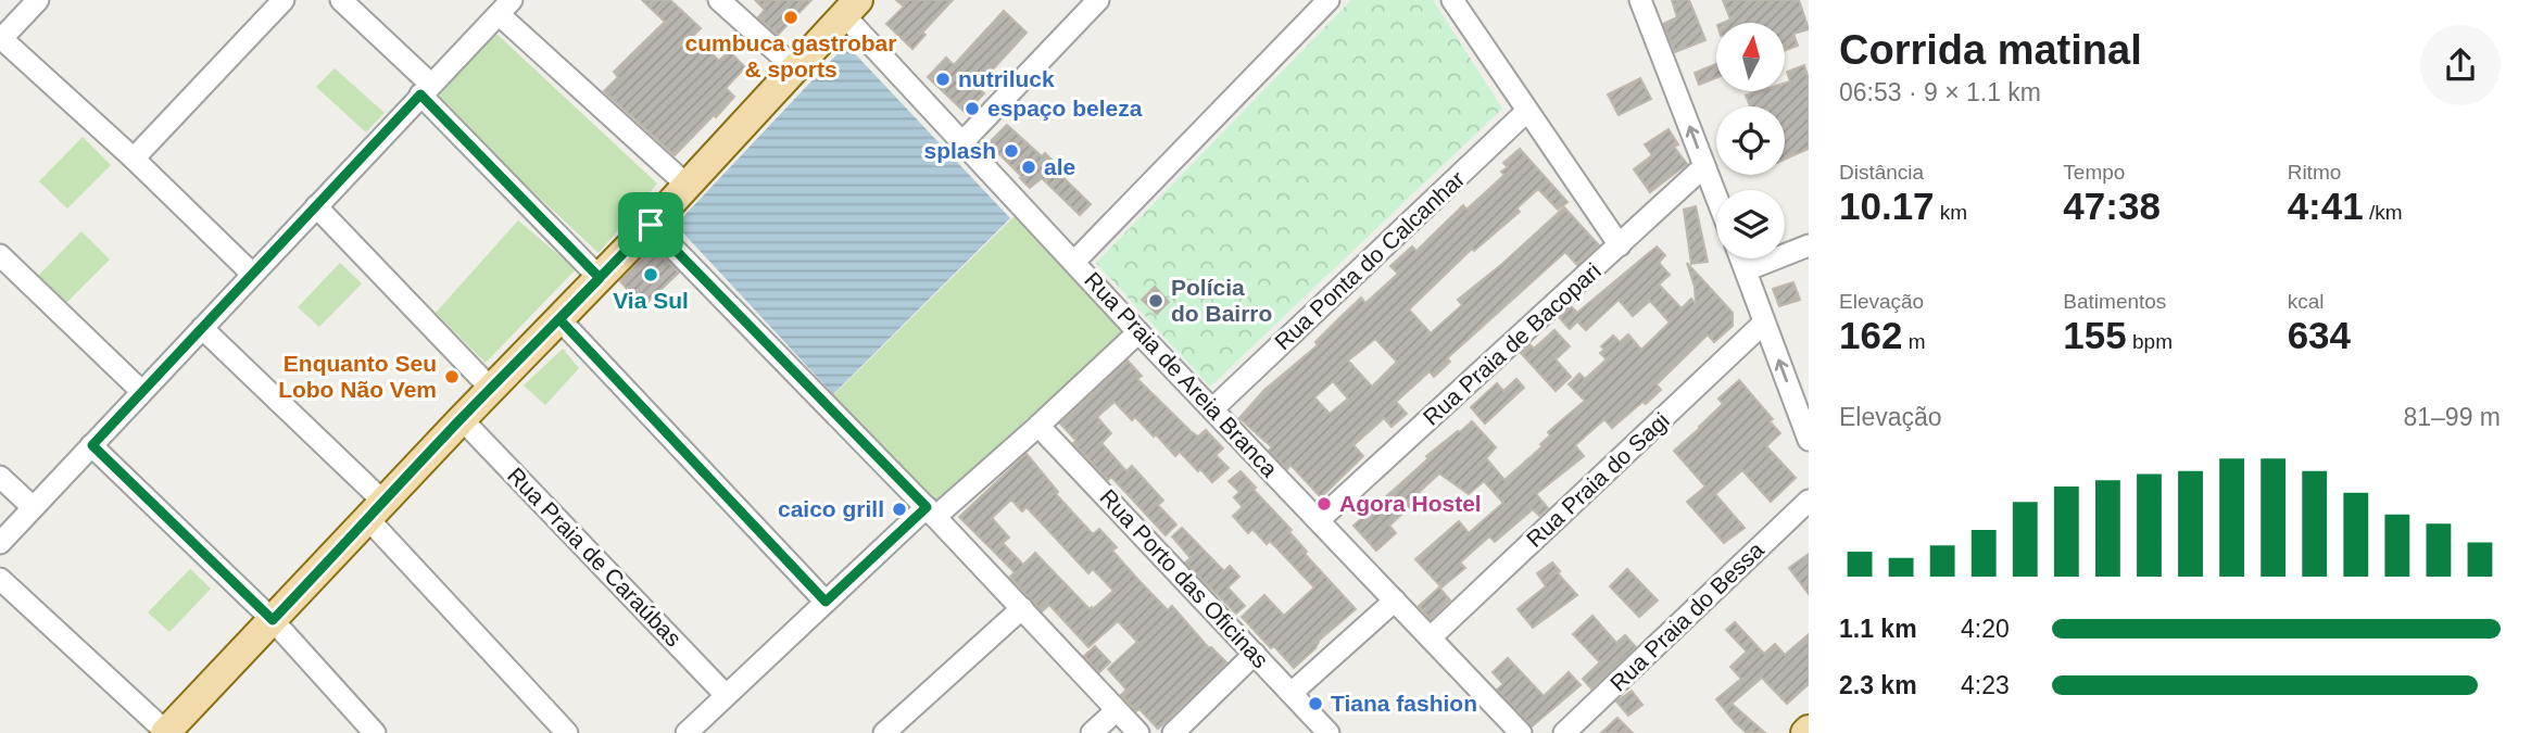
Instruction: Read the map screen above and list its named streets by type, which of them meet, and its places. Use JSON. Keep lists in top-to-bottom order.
{
  "streets": {
    "street": [
      "Rua Ponta do Calcanhar",
      "Rua Praia de Bacopari",
      "Rua Praia de Areia Branca",
      "Rua Praia do Sagi",
      "Rua Praia de Caraúbas",
      "Rua Porto das Oficinas",
      "Rua Praia do Bessa"
    ]
  },
  "crossings": [
    ["Rua Ponta do Calcanhar", "Rua Praia de Areia Branca"],
    ["Rua Praia de Bacopari", "Rua Praia de Areia Branca"],
    ["Rua Praia de Areia Branca", "Rua Praia do Sagi"]
  ],
  "places": [
    "cumbuca gastrobar & sports",
    "nutriluck",
    "espaço beleza",
    "splash",
    "ale",
    "Via Sul",
    "Polícia do Bairro",
    "Enquanto Seu Lobo Não Vem",
    "Agora Hostel",
    "caico grill",
    "Tiana fashion"
  ],
  "north": "top",
  "page": {
    "heading": ["Corrida matinal", "06:53 · 9 × 1.1 km"],
    "stats": [
      ["Distância", "10.17 km"],
      ["Tempo", "47:38"],
      ["Ritmo", "4:41 /km"],
      ["Elevação", "162 m"],
      ["Batimentos", "155 bpm"],
      ["kcal", "634"]
    ],
    "chart": ["Elevação", "81–99 m"],
    "list": [
      {
        "name": "1.1 km",
        "note": "4:20"
      },
      {
        "name": "2.3 km",
        "note": "4:23"
      }
    ]
  }
}
